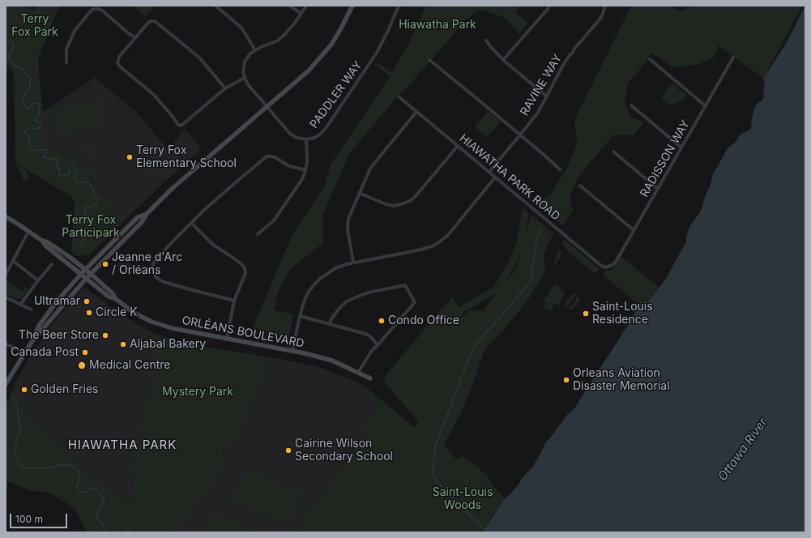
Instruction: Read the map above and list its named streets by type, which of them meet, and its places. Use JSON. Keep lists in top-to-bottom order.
{
  "streets": {
    "main road": ["ORLÉANS BOULEVARD"],
    "street": [
      "RAVINE WAY",
      "PADDLER WAY",
      "RADISSON WAY",
      "HIAWATHA PARK ROAD"
    ]
  },
  "crossings": [
    ["RAVINE WAY", "HIAWATHA PARK ROAD"],
    ["RADISSON WAY", "HIAWATHA PARK ROAD"]
  ],
  "districts": ["HIAWATHA PARK"],
  "water": ["Ottawa River"],
  "parks": [
    "Terry Fox Park",
    "Hiawatha Park",
    "Terry Fox Participark",
    "Mystery Park",
    "Saint-Louis Woods"
  ],
  "places": [
    "Terry Fox Elementary School",
    "Jeanne d'Arc / Orléans",
    "Ultramar",
    "Circle K",
    "Saint-Louis Residence",
    "Condo Office",
    "The Beer Store",
    "Aljabal Bakery",
    "Canada Post",
    "Medical Centre",
    "Orleans Aviation Disaster Memorial",
    "Golden Fries",
    "Cairine Wilson Secondary School"
  ],
  "scale_bar": "100 m"
}
